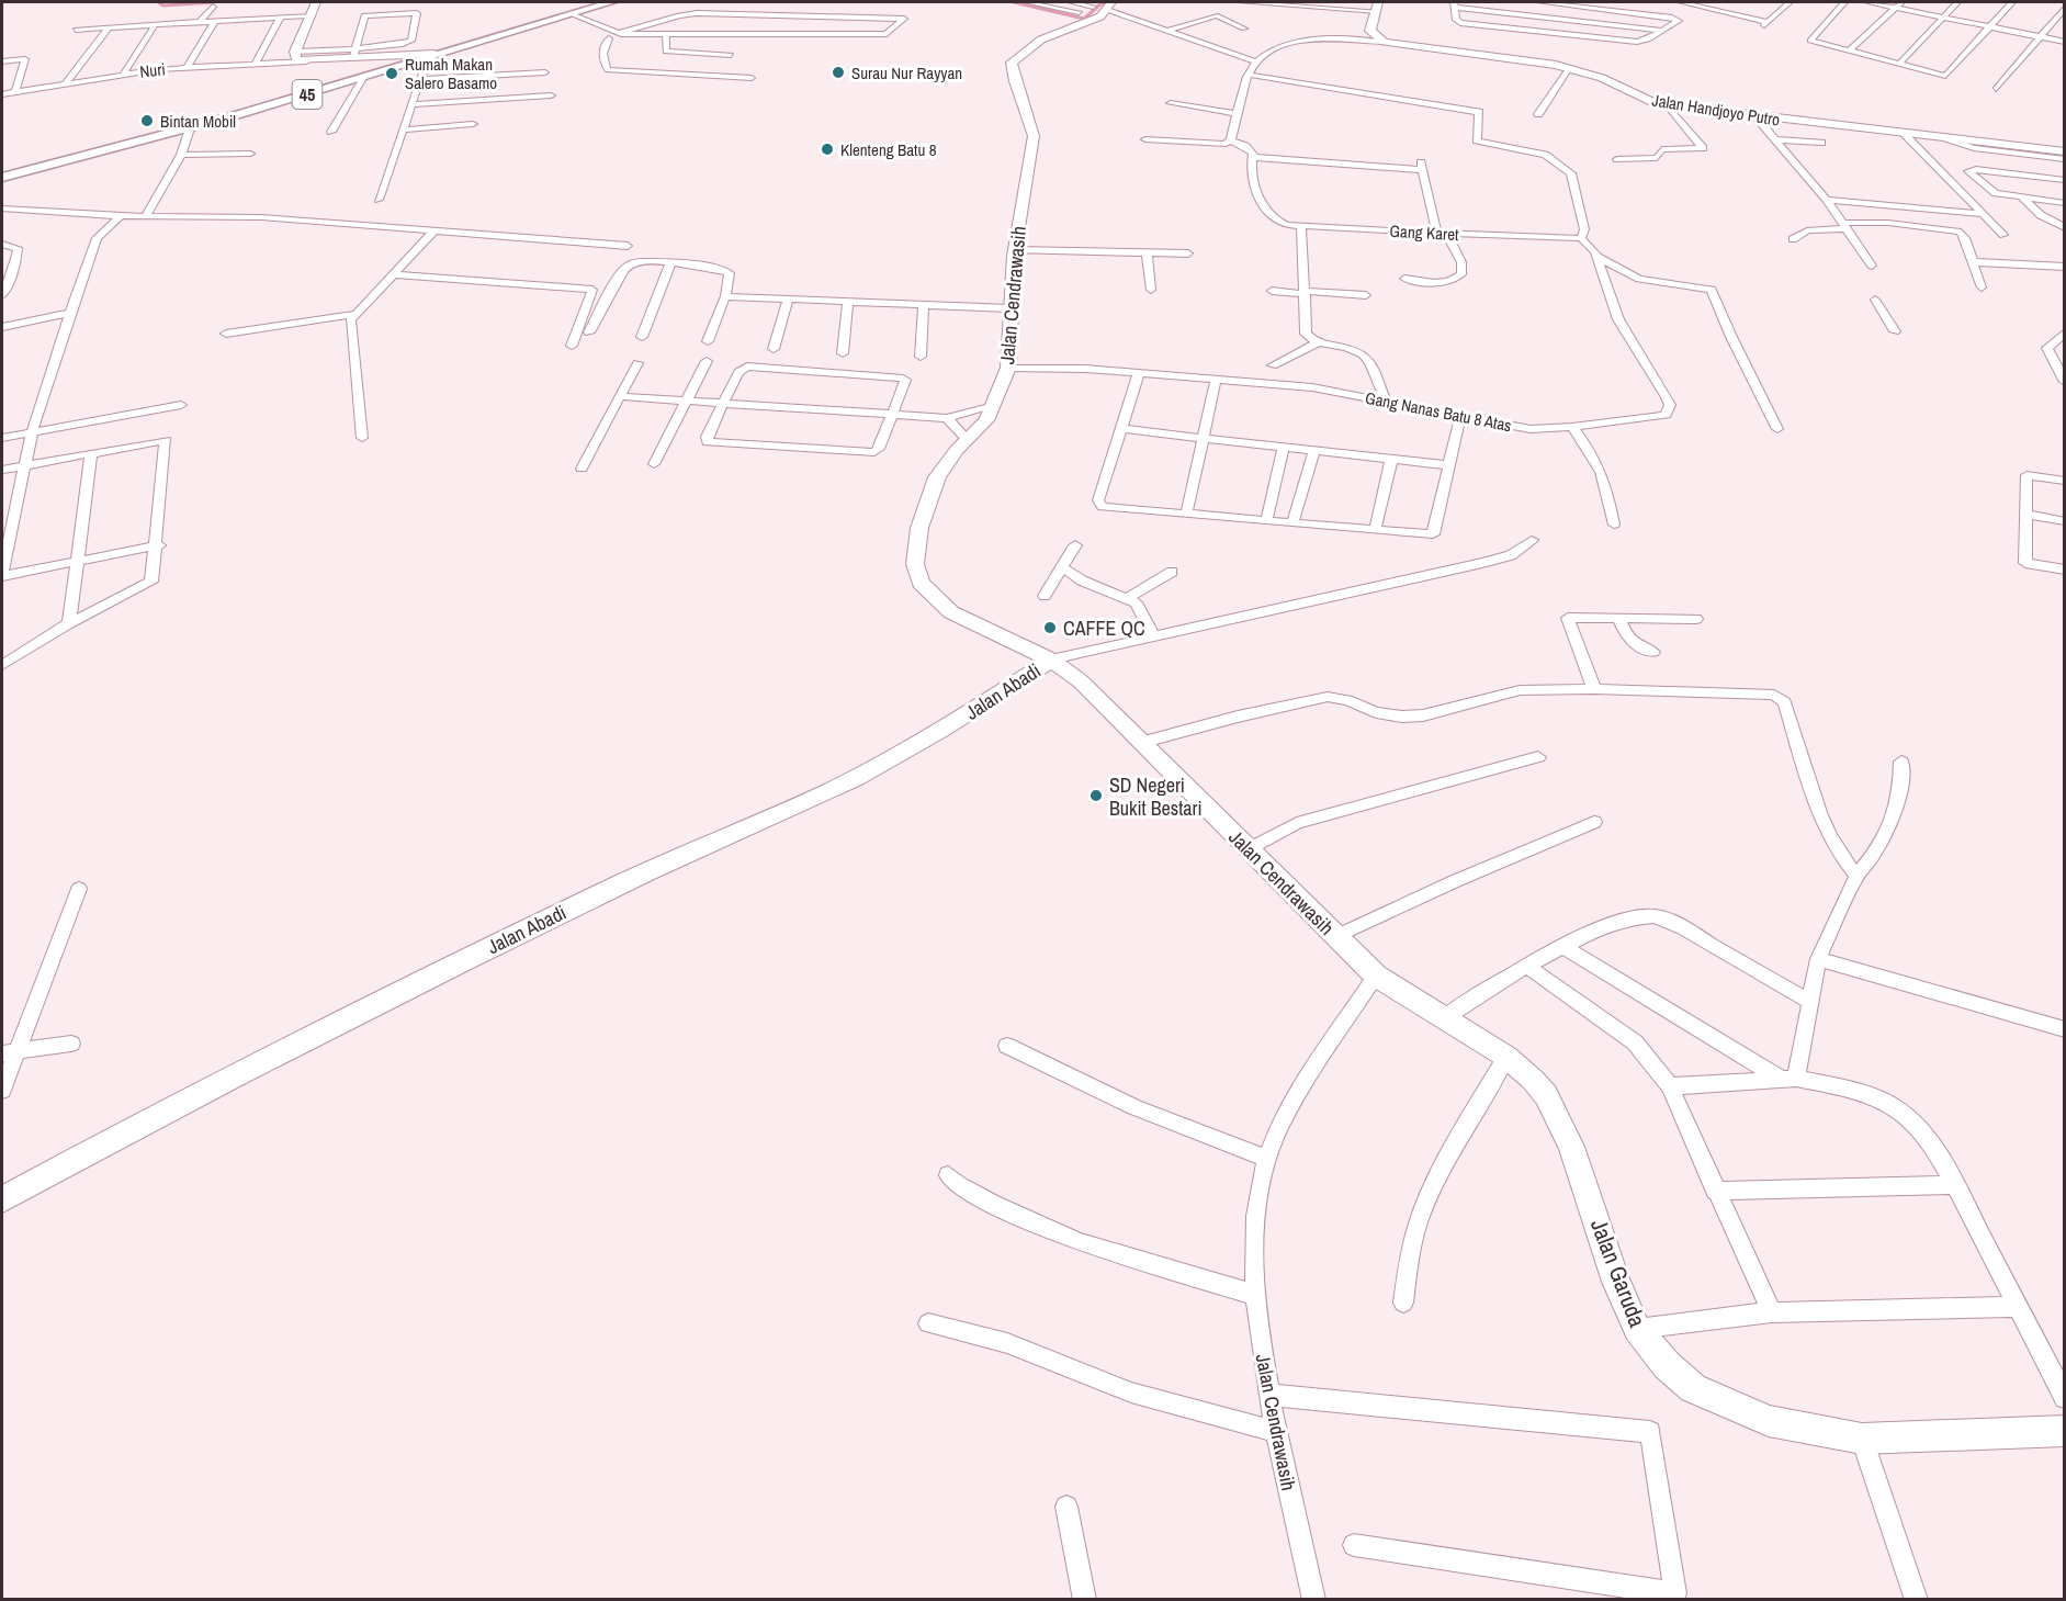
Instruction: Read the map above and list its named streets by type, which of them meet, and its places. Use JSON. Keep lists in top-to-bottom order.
{
  "streets": {
    "main road": ["45"],
    "street": [
      "Nuri",
      "Jalan Handjoyo Putro",
      "Gang Karet",
      "Jalan Cendrawasih",
      "Gang Nanas Batu 8 Atas",
      "Jalan Abadi",
      "Jalan Garuda"
    ]
  },
  "crossings": [
    ["Gang Karet", "Gang Nanas Batu 8 Atas"],
    ["Jalan Cendrawasih", "Gang Nanas Batu 8 Atas"],
    ["Jalan Cendrawasih", "Jalan Abadi"],
    ["Jalan Cendrawasih", "Jalan Garuda"]
  ],
  "places": [
    "Surau Nur Rayyan",
    "Rumah Makan Salero Basamo",
    "Bintan Mobil",
    "Klenteng Batu 8",
    "CAFFE QC",
    "SD Negeri Bukit Bestari"
  ]
}
